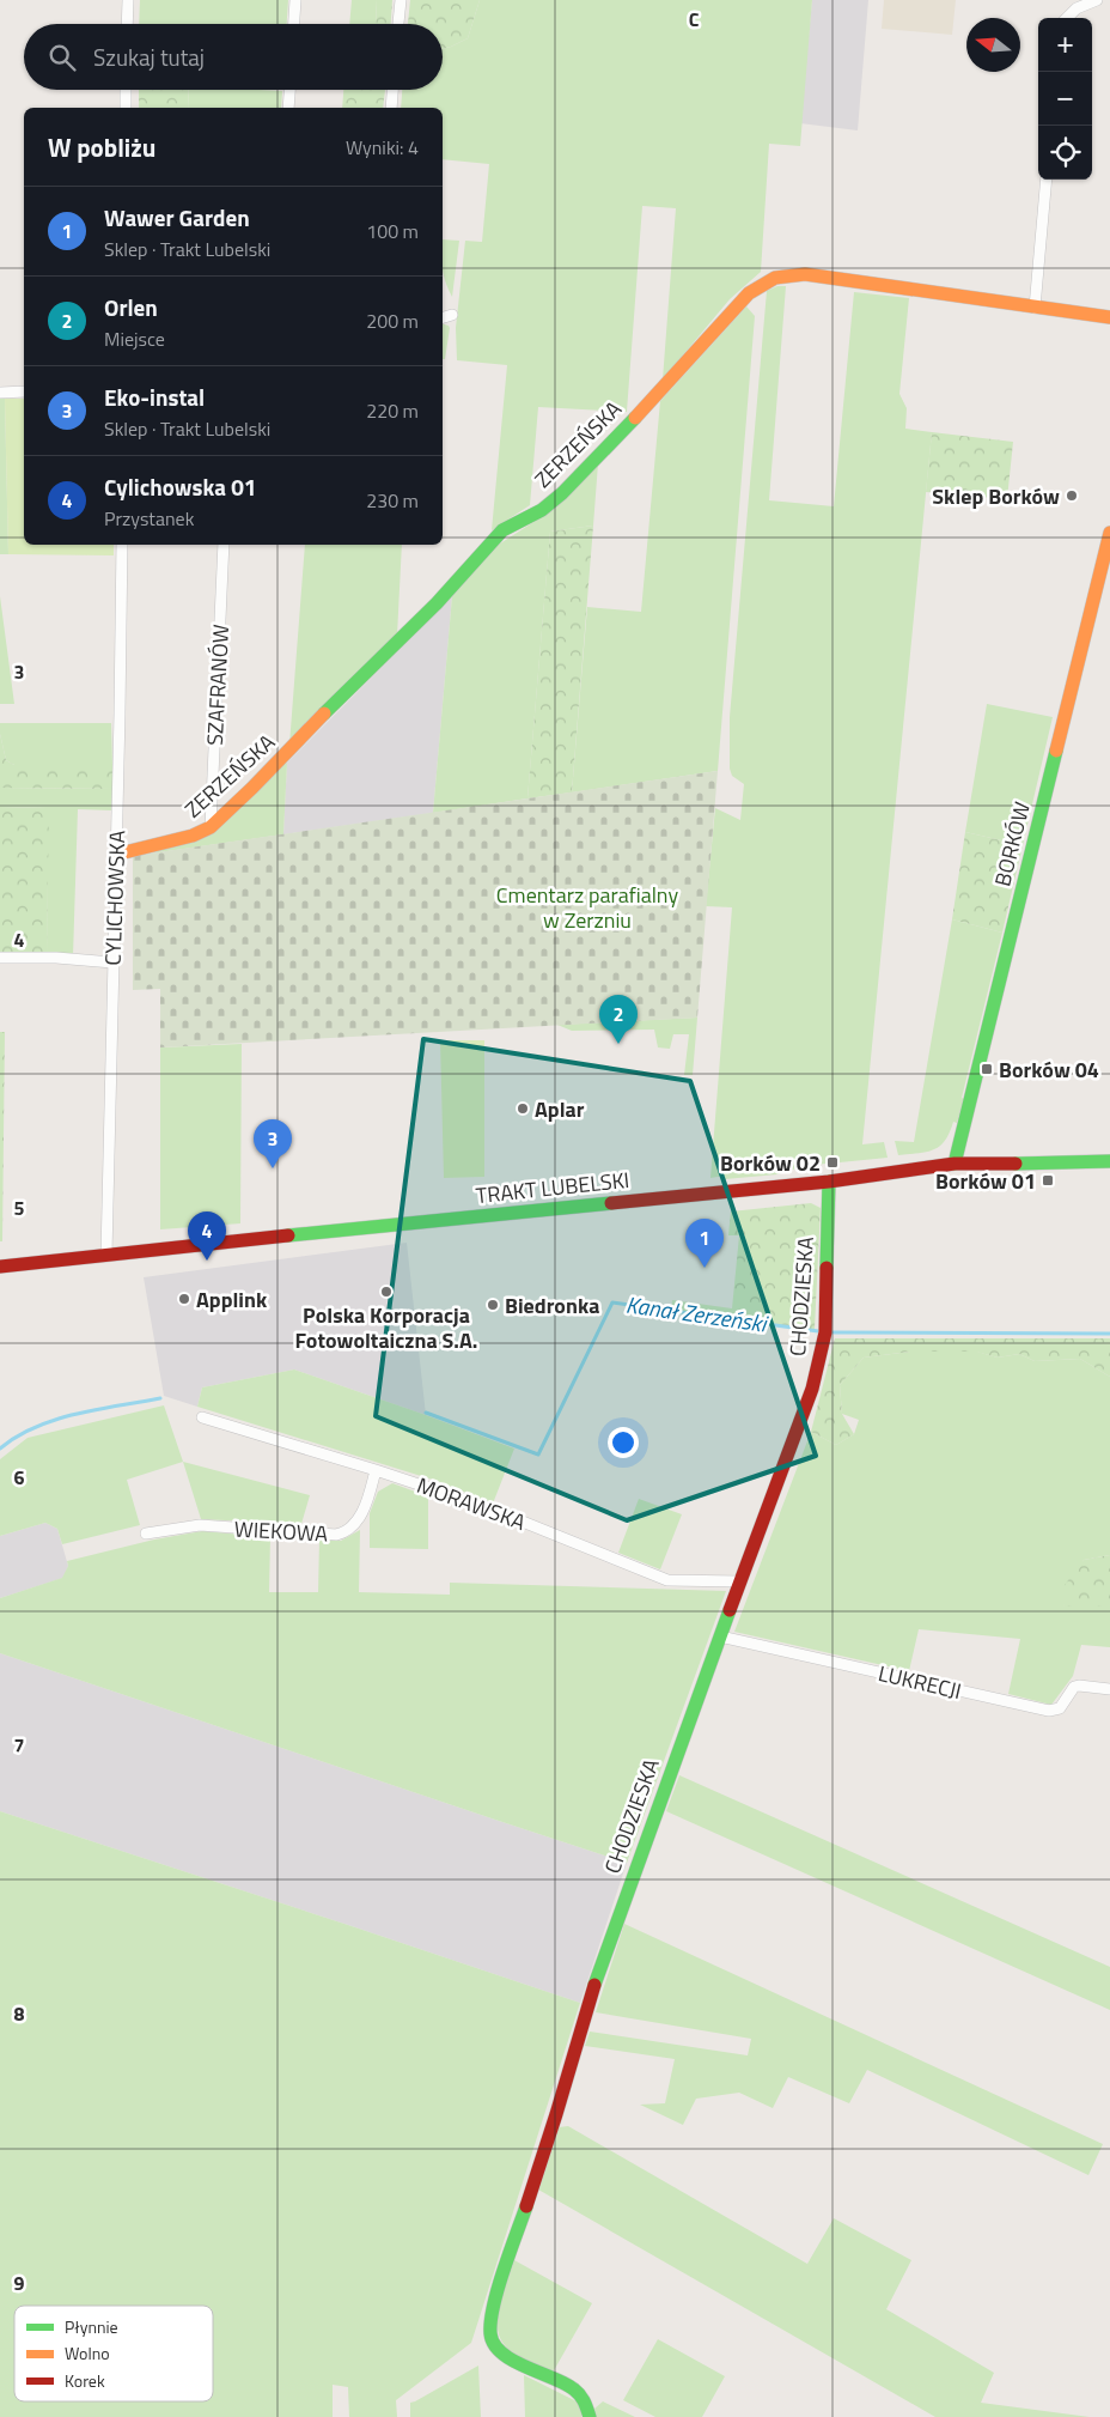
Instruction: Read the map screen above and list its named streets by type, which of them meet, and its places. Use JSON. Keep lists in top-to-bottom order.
{
  "streets": {
    "street": [
      "ZERZEŃSKA",
      "SZAFRANÓW",
      "BORKÓW",
      "CYLICHOWSKA",
      "TRAKT LUBELSKI",
      "CHODZIESKA",
      "MORAWSKA",
      "WIEKOWA",
      "LUKRECJI"
    ]
  },
  "crossings": [
    ["ZERZEŃSKA", "SZAFRANÓW"],
    ["ZERZEŃSKA", "CYLICHOWSKA"],
    ["BORKÓW", "TRAKT LUBELSKI"],
    ["CYLICHOWSKA", "TRAKT LUBELSKI"],
    ["TRAKT LUBELSKI", "CHODZIESKA"],
    ["CHODZIESKA", "MORAWSKA"],
    ["CHODZIESKA", "LUKRECJI"],
    ["MORAWSKA", "WIEKOWA"]
  ],
  "water": ["Kanał Zerzeński"],
  "parks": ["Cmentarz parafialny w Zerzniu"],
  "places": {
    "other": [
      "Sklep Borków",
      "Aplar",
      "Polska Korporacja Fotowoltaiczna S.A.",
      "Applink",
      "Biedronka"
    ],
    "transit": ["Borków 04", "Borków 02", "Borków 01"]
  },
  "legend": ["Płynnie", "Wolno", "Korek"],
  "north": "left",
  "page": {
    "map_buttons": ["+", "−"],
    "search": "Szukaj tutaj",
    "heading": ["W pobliżu", "Wyniki: 4"],
    "list": [
      {
        "mark": "1",
        "name": "Wawer Garden",
        "note": "Sklep · Trakt Lubelski",
        "value": "100 m"
      },
      {
        "mark": "2",
        "name": "Orlen",
        "note": "Miejsce",
        "value": "200 m"
      },
      {
        "mark": "3",
        "name": "Eko-instal",
        "note": "Sklep · Trakt Lubelski",
        "value": "220 m"
      },
      {
        "mark": "4",
        "name": "Cylichowska 01",
        "note": "Przystanek",
        "value": "230 m"
      }
    ],
    "pins": [
      "2",
      "3",
      "4",
      "1"
    ]
  },
  "grid": {
    "columns": ["C"],
    "rows": [
      "3",
      "4",
      "5",
      "6",
      "7",
      "8",
      "9"
    ]
  }
}
